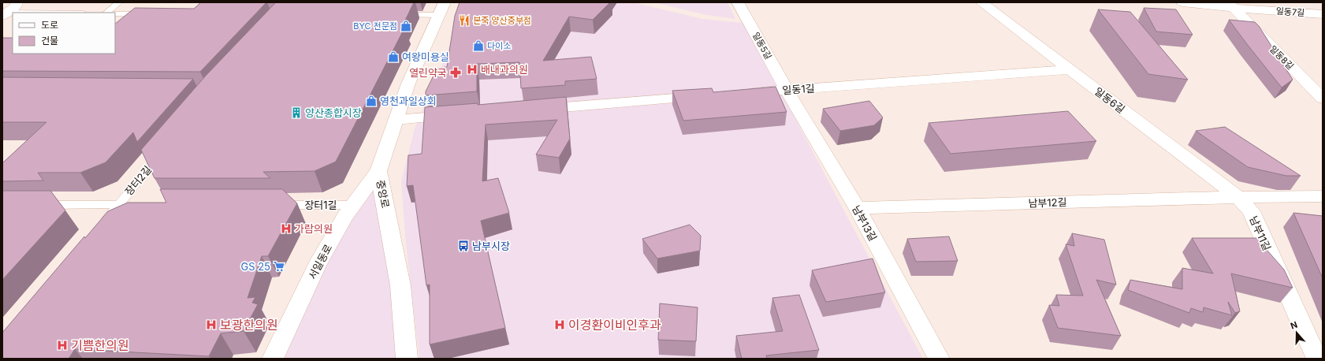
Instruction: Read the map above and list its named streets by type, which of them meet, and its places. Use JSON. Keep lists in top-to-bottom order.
{
  "streets": {
    "street": [
      "일동7길",
      "일동5길",
      "일동8길",
      "일동1길",
      "일동6길",
      "중앙로",
      "남부12길",
      "남부13길",
      "남부11길",
      "서일동로"
    ],
    "lane": ["장터2길", "장터1길"]
  },
  "crossings": [
    ["일동7길", "일동8길"],
    ["일동5길", "일동1길"],
    ["일동5길", "남부13길"],
    ["일동1길", "일동6길"],
    ["일동1길", "남부13길"],
    ["일동6길", "남부12길"],
    ["일동6길", "남부11길"],
    ["중앙로", "서일동로"],
    ["남부12길", "남부13길"],
    ["남부12길", "남부11길"],
    ["장터1길", "서일동로"]
  ],
  "places": {
    "restaurant": ["본죽 양산중부점"],
    "shop": [
      "BYC 전문점",
      "다이소",
      "여왕미용실",
      "영천과일상회"
    ],
    "hospital": [
      "배내과의원",
      "가람의원",
      "보광한의원",
      "이경환이비인후과",
      "기쁨한의원"
    ],
    "pharmacy": ["열린약국"],
    "building": ["양산종합시장"],
    "bus stop": ["남부시장"],
    "supermarket": ["GS 25"]
  },
  "legend": ["도로", "건물"],
  "north": "top"
}
